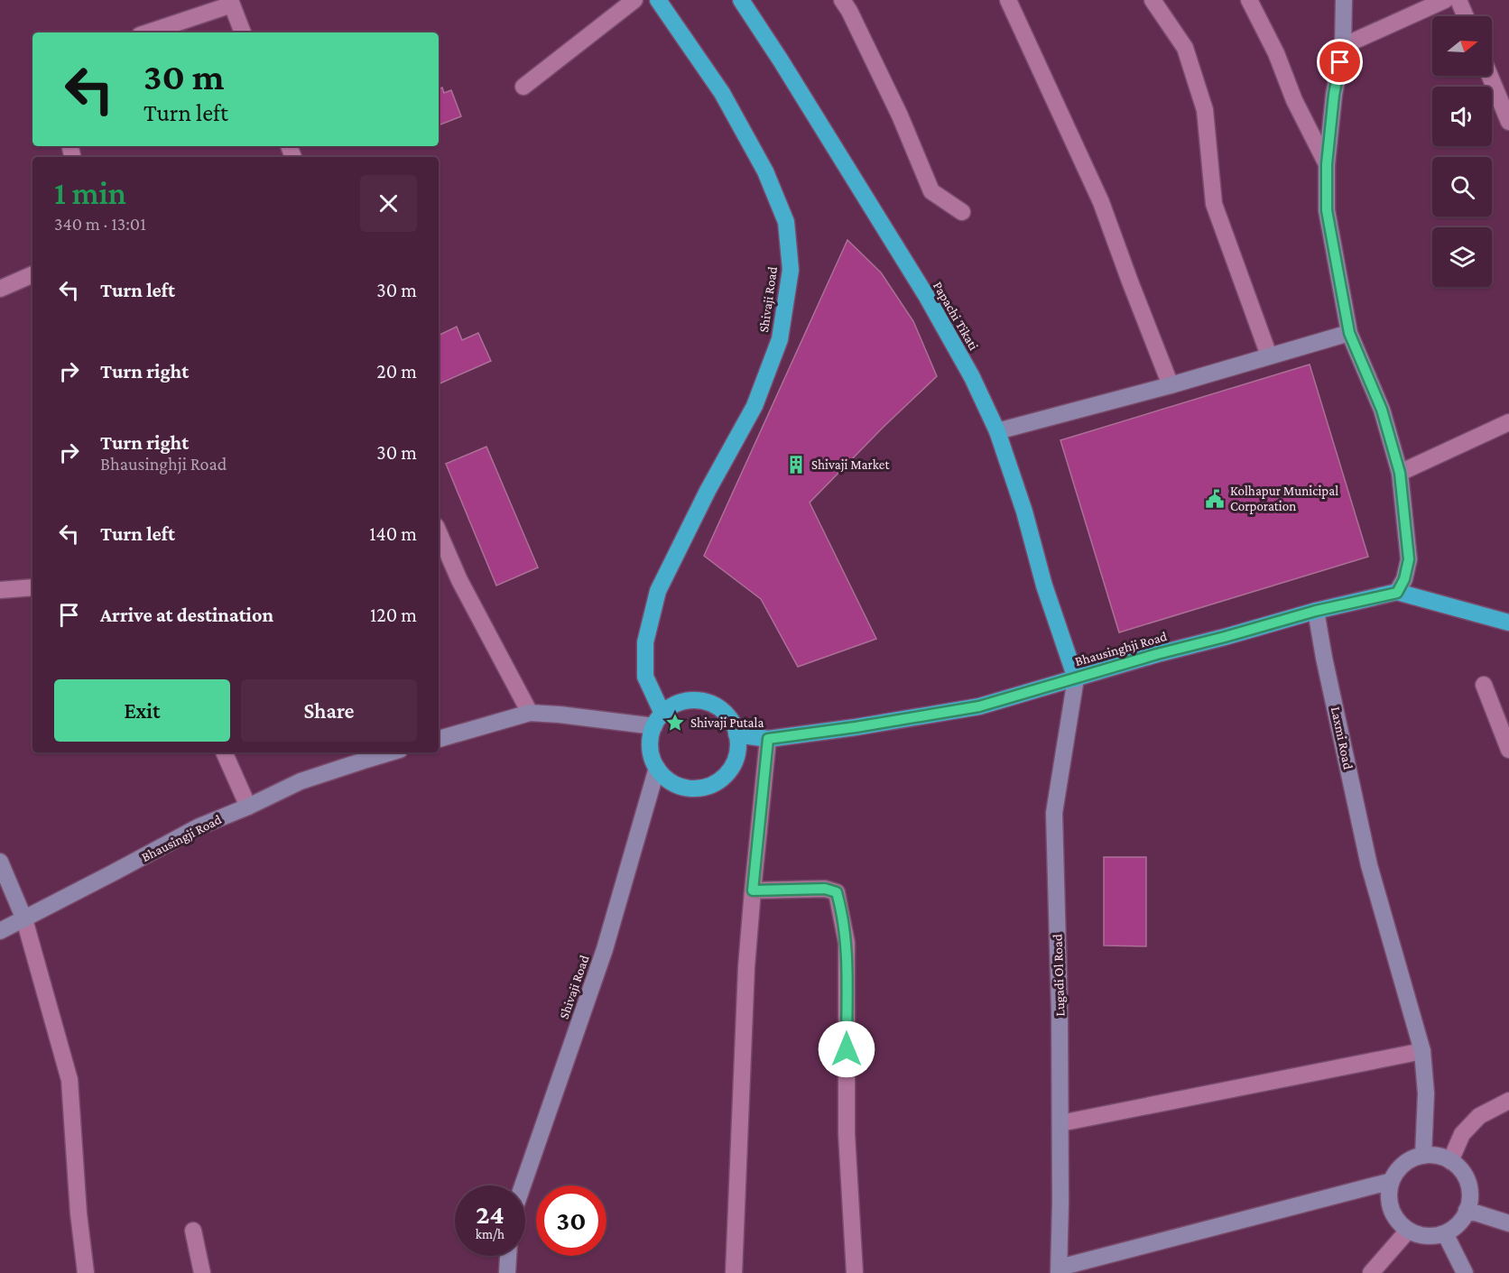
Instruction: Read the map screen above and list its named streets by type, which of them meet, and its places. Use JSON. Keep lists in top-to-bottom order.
{
  "streets": {
    "highway": ["Shivaji Road", "Papachi Tikati", "Bhausinghji Road"],
    "street": ["Laxmi Road", "Bhausingji Road", "Lugadi Ol Road"]
  },
  "crossings": [
    ["Shivaji Road", "Bhausinghji Road"],
    ["Papachi Tikati", "Bhausinghji Road"],
    ["Papachi Tikati", "Lugadi Ol Road"],
    ["Bhausinghji Road", "Laxmi Road"],
    ["Bhausinghji Road", "Lugadi Ol Road"]
  ],
  "places": {
    "building": ["Shivaji Market"],
    "public building": ["Kolhapur Municipal Corporation"],
    "place": ["Shivaji Putala"]
  },
  "north": "right",
  "page": {
    "turn": ["30 m", "Turn left"],
    "heading": ["1 min", "340 m · 13:01"],
    "list": [
      {
        "name": "Turn left",
        "value": "30 m"
      },
      {
        "name": "Turn right",
        "value": "20 m"
      },
      {
        "name": "Turn right",
        "note": "Bhausinghji Road",
        "value": "30 m"
      },
      {
        "name": "Turn left",
        "value": "140 m"
      },
      {
        "name": "Arrive at destination",
        "value": "120 m"
      }
    ],
    "buttons": ["Exit", "Share"],
    "speed": "24 km/h",
    "limit": "30"
  }
}
